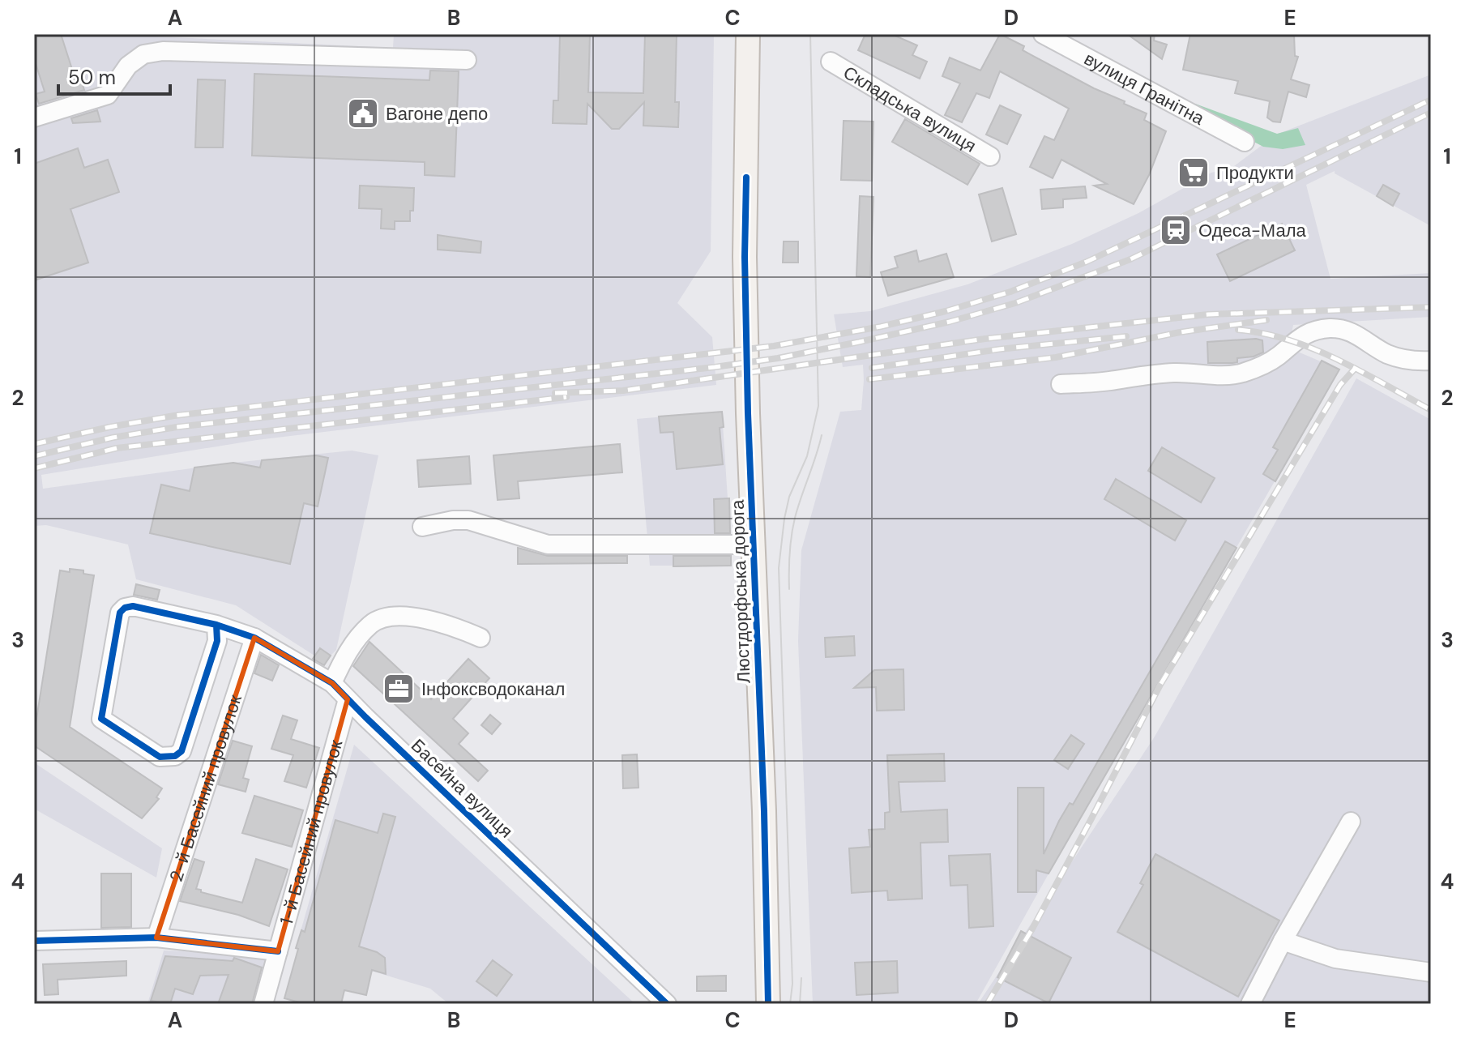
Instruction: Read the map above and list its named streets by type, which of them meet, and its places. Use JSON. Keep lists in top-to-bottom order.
{
  "streets": {
    "main road": ["Люстдорфська дорога"],
    "street": [
      "вулиця Гранітна",
      "Складська вулиця",
      "2-й Басейний провулок",
      "Басейна вулиця",
      "1-й Басейний провулок"
    ]
  },
  "crossings": [
    ["2-й Басейний провулок", "Басейна вулиця"],
    ["Басейна вулиця", "1-й Басейний провулок"]
  ],
  "places": {
    "public building": ["Вагоне депо"],
    "supermarket": ["Продукти"],
    "station": ["Одеса-Мала"],
    "office": ["Інфоксводоканал"]
  },
  "scale_bar": "50 m",
  "grid": {
    "columns": [
      "A",
      "B",
      "C",
      "D",
      "E"
    ],
    "rows": [
      "1",
      "2",
      "3",
      "4"
    ]
  }
}
